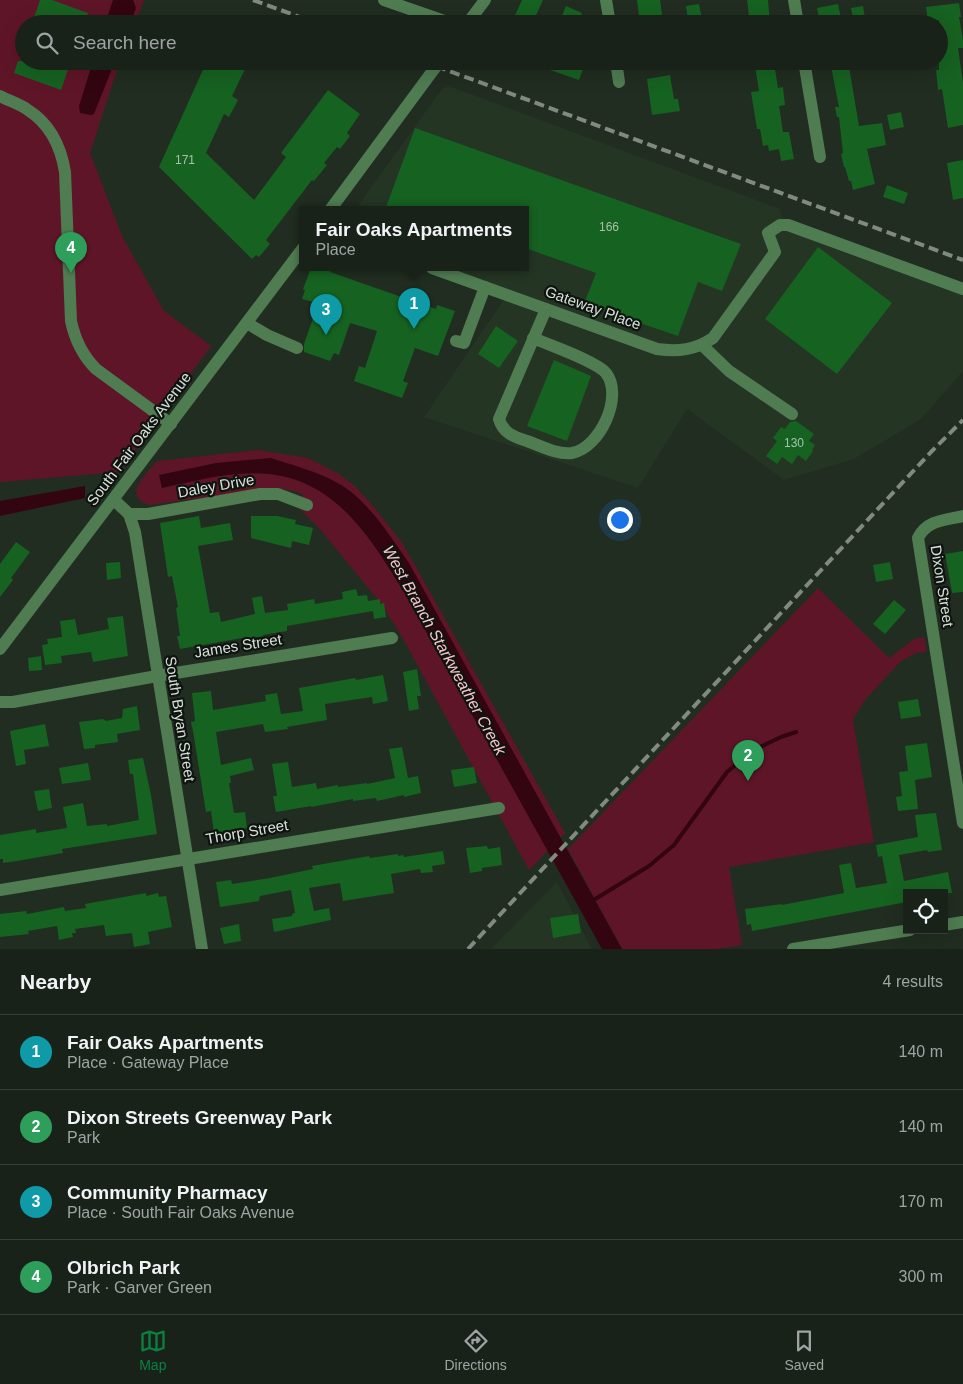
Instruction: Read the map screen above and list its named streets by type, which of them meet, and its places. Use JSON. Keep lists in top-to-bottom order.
{
  "streets": {
    "street": [
      "Gateway Place",
      "South Fair Oaks Avenue",
      "Daley Drive",
      "Dixon Street",
      "James Street",
      "South Bryan Street",
      "Thorp Street"
    ]
  },
  "crossings": [
    ["Daley Drive", "South Bryan Street"],
    ["James Street", "South Bryan Street"],
    ["South Bryan Street", "Thorp Street"]
  ],
  "water": ["West Branch Starkweather Creek"],
  "house_numbers": ["171", "166", "130"],
  "page": {
    "search": "Search here",
    "popup": ["Fair Oaks Apartments", "Place"],
    "pins": [
      "4",
      "1",
      "3",
      "2"
    ],
    "heading": ["Nearby", "4 results"],
    "list": [
      {
        "mark": "1",
        "name": "Fair Oaks Apartments",
        "note": "Place · Gateway Place",
        "value": "140 m"
      },
      {
        "mark": "2",
        "name": "Dixon Streets Greenway Park",
        "note": "Park",
        "value": "140 m"
      },
      {
        "mark": "3",
        "name": "Community Pharmacy",
        "note": "Place · South Fair Oaks Avenue",
        "value": "170 m"
      },
      {
        "mark": "4",
        "name": "Olbrich Park",
        "note": "Park · Garver Green",
        "value": "300 m"
      }
    ],
    "nav": ["Map", "Directions", "Saved"]
  }
}
